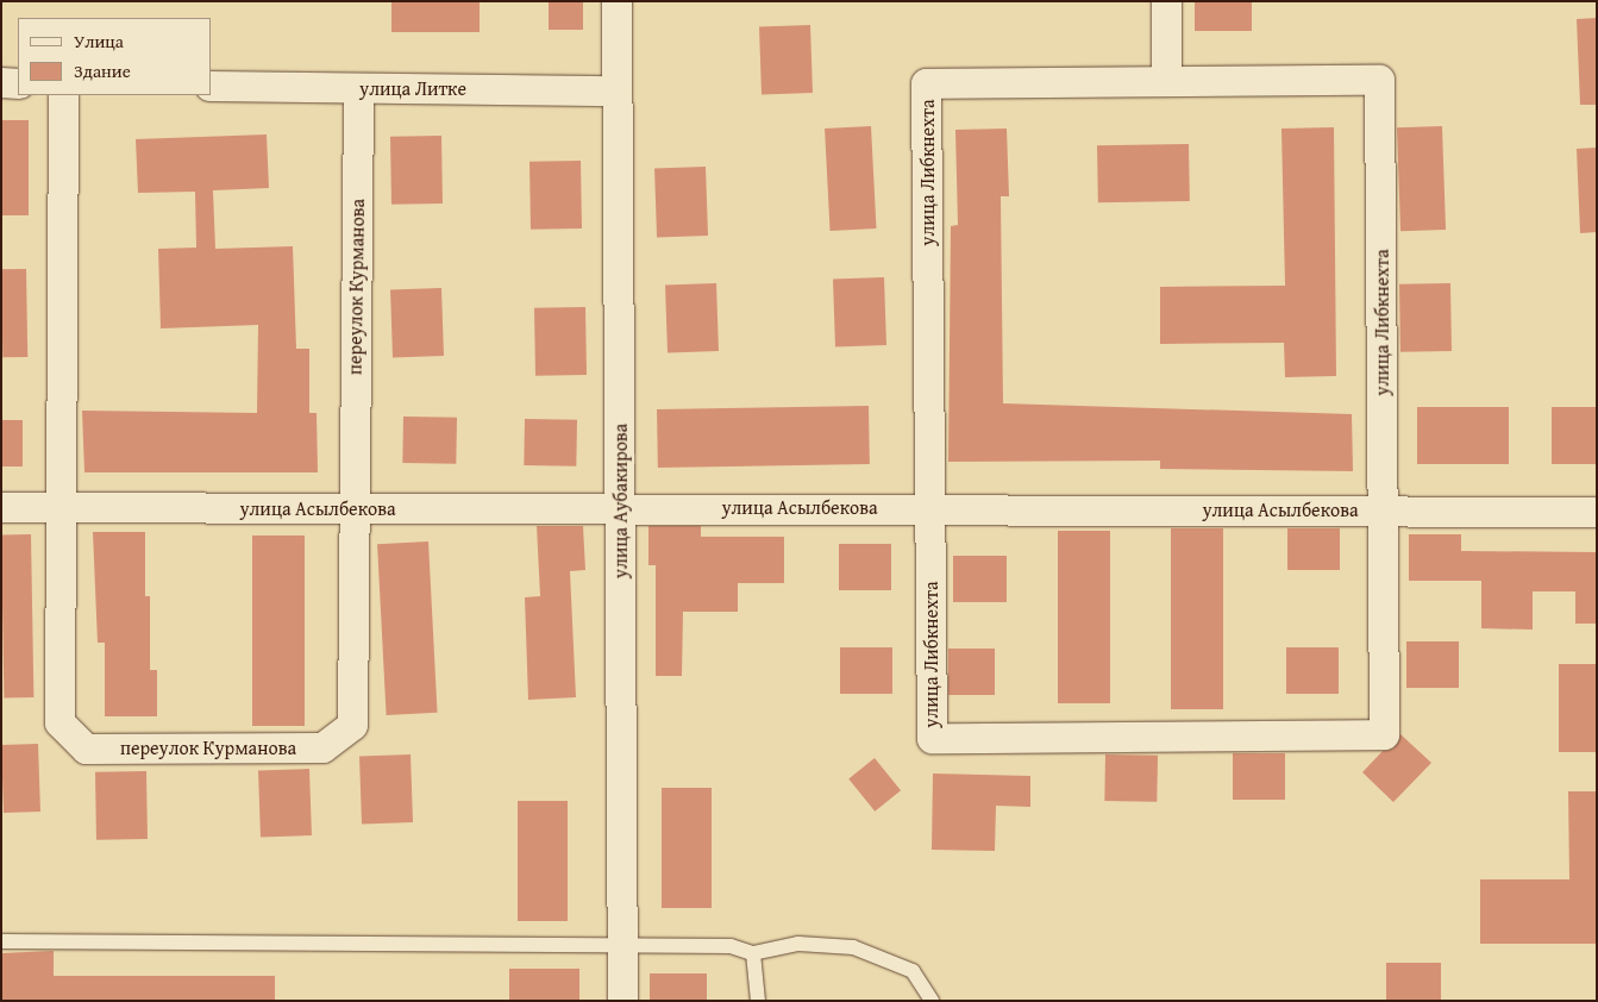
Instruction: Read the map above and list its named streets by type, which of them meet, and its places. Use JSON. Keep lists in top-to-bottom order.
{
  "streets": {
    "street": [
      "улица Литке",
      "улица Либкнехта",
      "переулок Курманова",
      "улица Аубакирова",
      "улица Асылбекова"
    ]
  },
  "crossings": [
    ["улица Литке", "переулок Курманова"],
    ["улица Литке", "улица Аубакирова"],
    ["улица Либкнехта", "улица Асылбекова"],
    ["переулок Курманова", "улица Асылбекова"],
    ["улица Аубакирова", "улица Асылбекова"]
  ],
  "legend": ["Улица", "Здание"]
}
